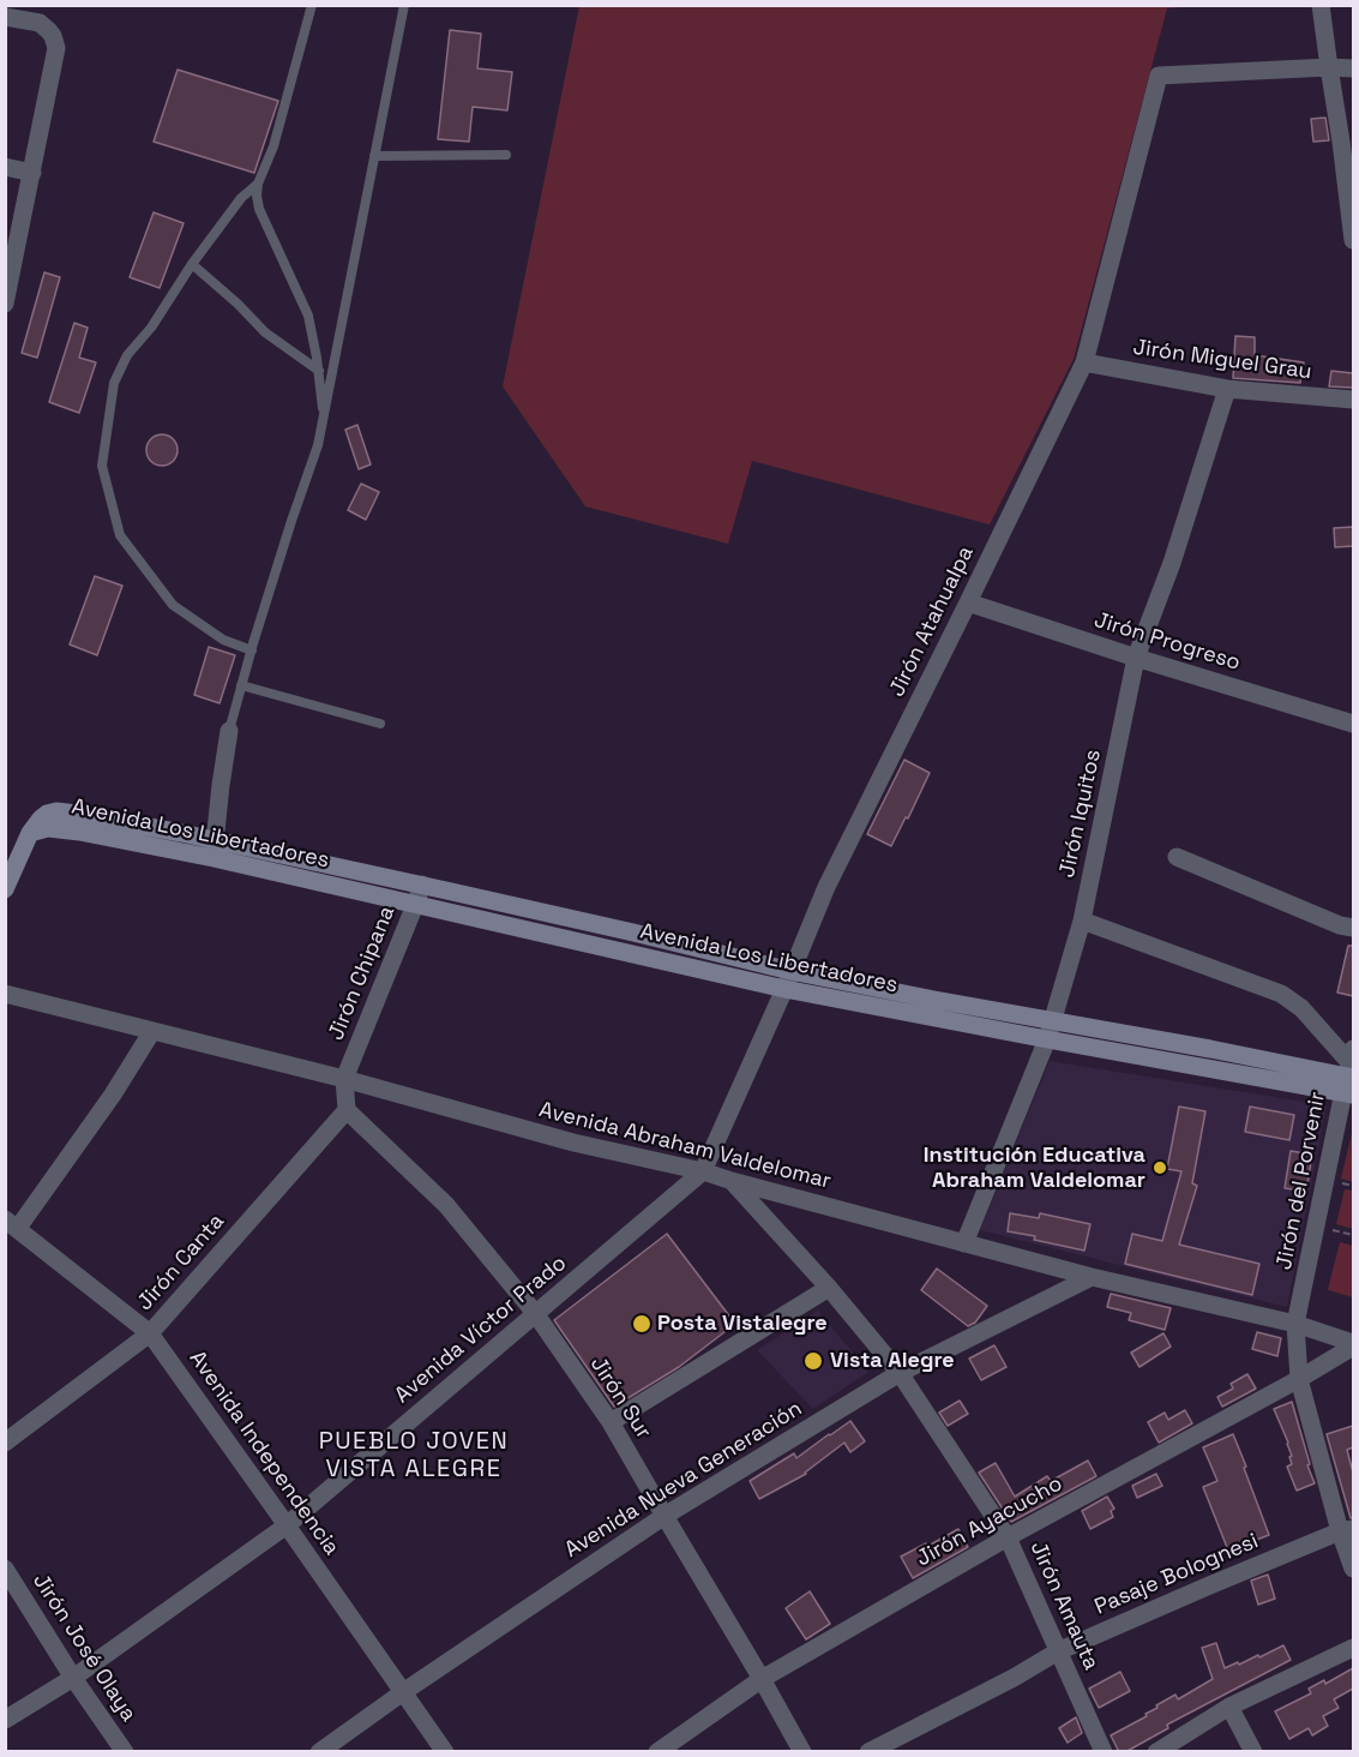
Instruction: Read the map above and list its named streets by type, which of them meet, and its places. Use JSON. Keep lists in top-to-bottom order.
{
  "streets": {
    "street": [
      "Jirón Miguel Grau",
      "Jirón Atahualpa",
      "Jirón Progreso",
      "Jirón Iquitos",
      "Avenida Los Libertadores",
      "Jirón Chipana",
      "Avenida Abraham Valdelomar",
      "Jirón del Porvenir",
      "Jirón Canta",
      "Avenida Víctor Prado",
      "Jirón Sur",
      "Avenida Independencia",
      "Avenida Nueva Generación",
      "Jirón Ayacucho",
      "Pasaje Bolognesi",
      "Jirón Amauta",
      "Jirón José Olaya"
    ]
  },
  "crossings": [
    ["Jirón Miguel Grau", "Jirón Atahualpa"],
    ["Jirón Miguel Grau", "Jirón Iquitos"],
    ["Jirón Atahualpa", "Jirón Progreso"],
    ["Jirón Atahualpa", "Avenida Los Libertadores"],
    ["Jirón Atahualpa", "Avenida Abraham Valdelomar"],
    ["Jirón Atahualpa", "Avenida Víctor Prado"],
    ["Jirón Progreso", "Jirón Iquitos"],
    ["Jirón Iquitos", "Avenida Los Libertadores"],
    ["Jirón Iquitos", "Avenida Abraham Valdelomar"],
    ["Avenida Los Libertadores", "Jirón Chipana"],
    ["Avenida Los Libertadores", "Jirón del Porvenir"],
    ["Jirón Chipana", "Avenida Abraham Valdelomar"],
    ["Avenida Abraham Valdelomar", "Jirón del Porvenir"],
    ["Avenida Abraham Valdelomar", "Avenida Víctor Prado"],
    ["Avenida Abraham Valdelomar", "Avenida Nueva Generación"],
    ["Avenida Abraham Valdelomar", "Jirón Ayacucho"],
    ["Avenida Abraham Valdelomar", "Jirón Amauta"],
    ["Jirón del Porvenir", "Jirón Ayacucho"],
    ["Jirón del Porvenir", "Pasaje Bolognesi"],
    ["Jirón Canta", "Jirón Sur"],
    ["Jirón Canta", "Avenida Independencia"],
    ["Avenida Víctor Prado", "Jirón Sur"],
    ["Avenida Víctor Prado", "Avenida Independencia"],
    ["Avenida Víctor Prado", "Jirón José Olaya"],
    ["Jirón Sur", "Avenida Nueva Generación"],
    ["Jirón Sur", "Jirón Ayacucho"],
    ["Avenida Independencia", "Avenida Nueva Generación"],
    ["Avenida Nueva Generación", "Jirón Amauta"],
    ["Jirón Ayacucho", "Jirón Amauta"],
    ["Pasaje Bolognesi", "Jirón Amauta"]
  ],
  "districts": ["PUEBLO JOVEN VISTA ALEGRE"],
  "places": ["Institución Educativa Abraham Valdelomar", "Posta Vistalegre", "Vista Alegre"]
}
